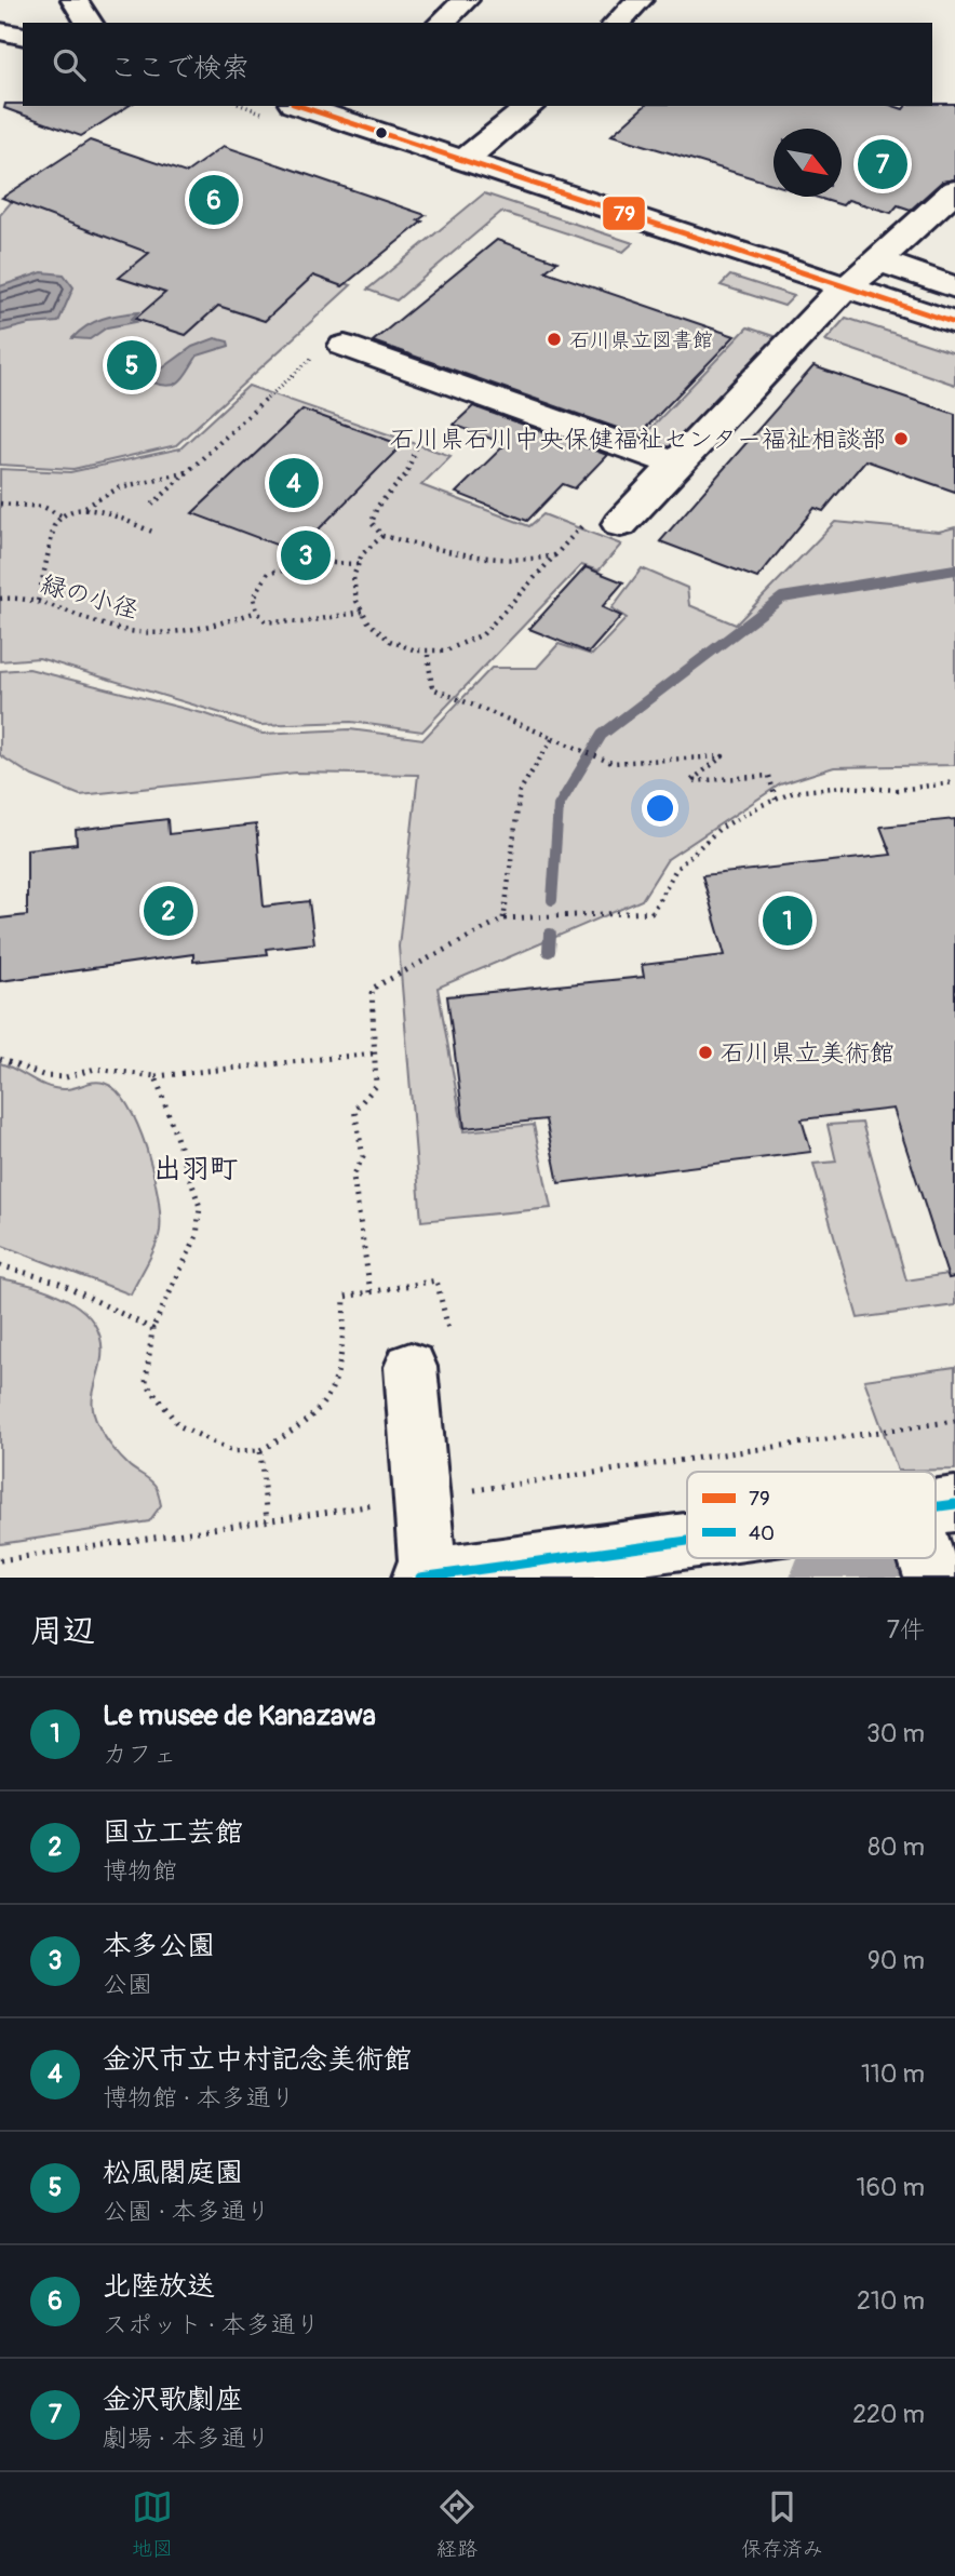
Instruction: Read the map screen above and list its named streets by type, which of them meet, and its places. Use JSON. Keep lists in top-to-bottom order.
{
  "streets": {
    "path": ["緑の小径"]
  },
  "districts": ["出羽町"],
  "places": ["石川県立図書館", "石川県石川中央保健福祉センター福祉相談部", "石川県立美術館"],
  "lines": ["transit line 79", "transit line 40"],
  "legend": ["79", "40"],
  "north": "bottom right",
  "page": {
    "search": "ここで検索",
    "pins": [
      "7",
      "6",
      "5",
      "4",
      "3",
      "2",
      "1"
    ],
    "heading": ["周辺", "7件"],
    "list": [
      {
        "mark": "1",
        "name": "Le musee de Kanazawa",
        "note": "カフェ",
        "value": "30 m"
      },
      {
        "mark": "2",
        "name": "国立工芸館",
        "note": "博物館",
        "value": "80 m"
      },
      {
        "mark": "3",
        "name": "本多公園",
        "note": "公園",
        "value": "90 m"
      },
      {
        "mark": "4",
        "name": "金沢市立中村記念美術館",
        "note": "博物館 · 本多通り",
        "value": "110 m"
      },
      {
        "mark": "5",
        "name": "松風閣庭園",
        "note": "公園 · 本多通り",
        "value": "160 m"
      },
      {
        "mark": "6",
        "name": "北陸放送",
        "note": "スポット · 本多通り",
        "value": "210 m"
      },
      {
        "mark": "7",
        "name": "金沢歌劇座",
        "note": "劇場 · 本多通り",
        "value": "220 m"
      }
    ],
    "nav": ["地図", "経路", "保存済み"]
  }
}
